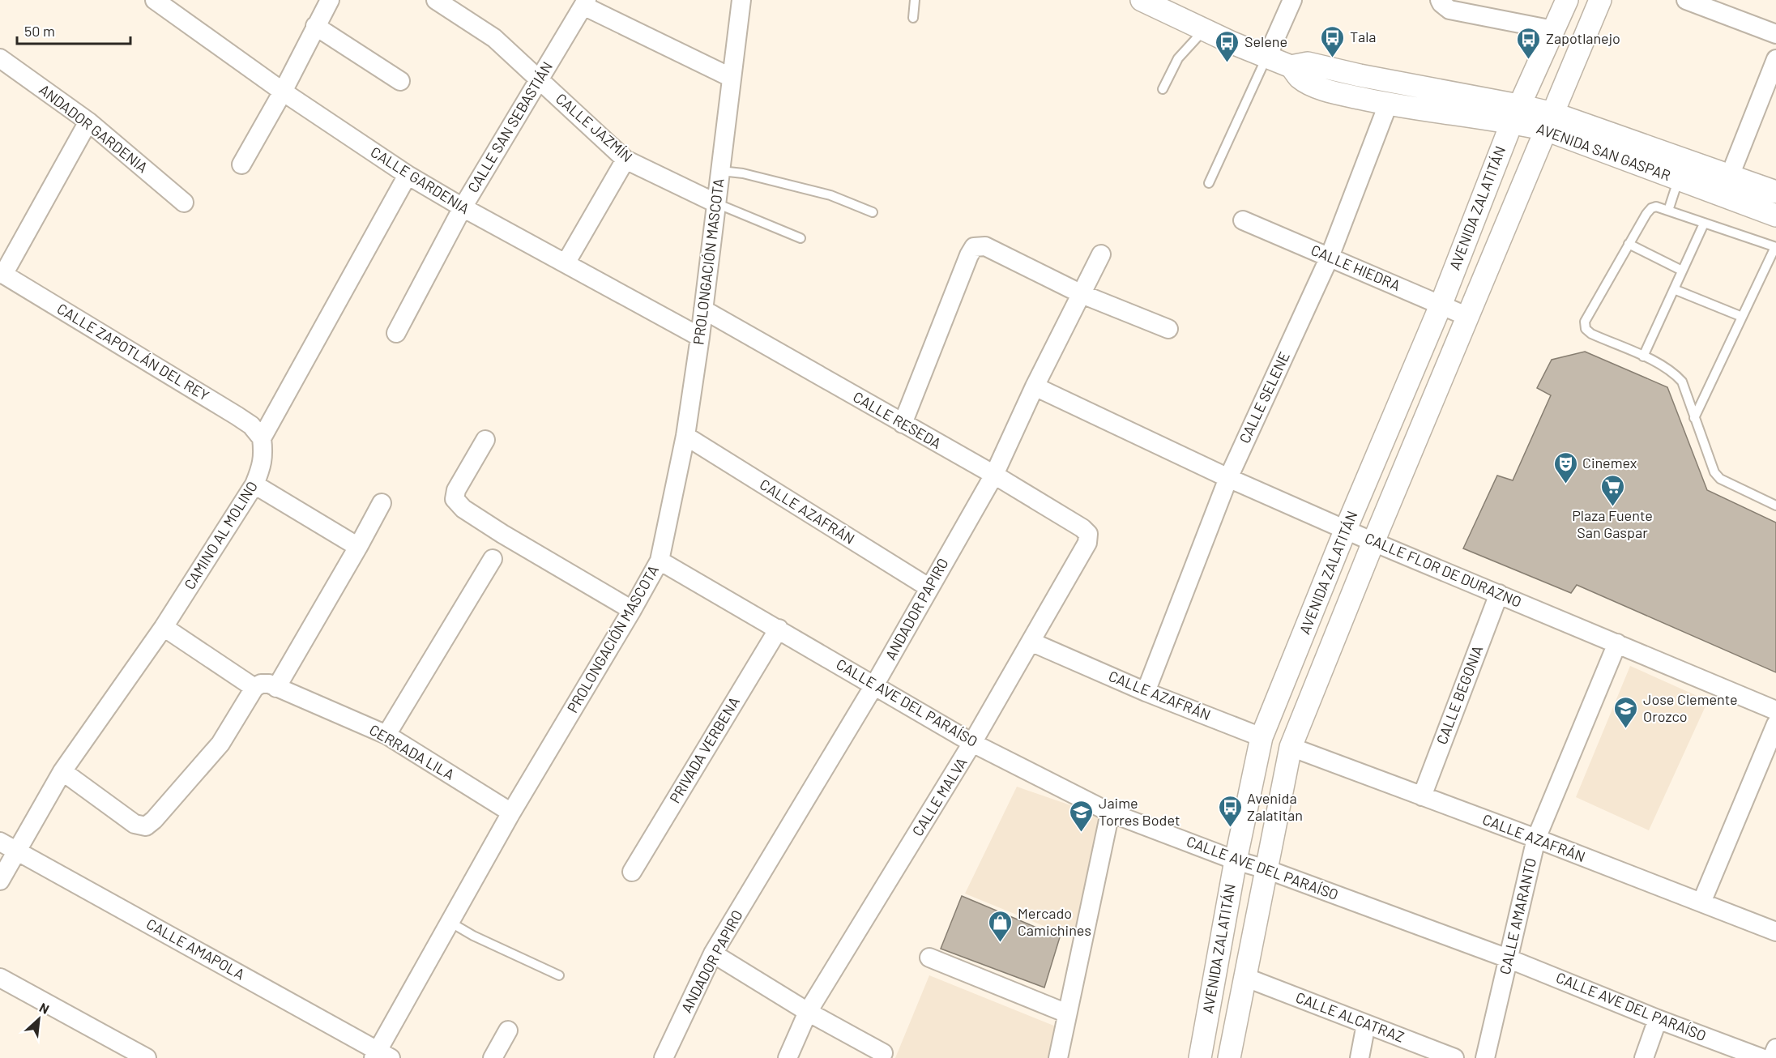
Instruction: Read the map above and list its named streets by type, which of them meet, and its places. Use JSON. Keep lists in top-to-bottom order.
{
  "streets": {
    "street": [
      "CALLE SAN SEBASTIÁN",
      "CALLE JAZMÍN",
      "ANDADOR GARDENIA",
      "AVENIDA SAN GASPAR",
      "CALLE GARDENIA",
      "AVENIDA ZALATITÁN",
      "PROLONGACIÓN MASCOTA",
      "CALLE HIEDRA",
      "CALLE ZAPOTLÁN DEL REY",
      "CALLE SELENE",
      "CALLE RESEDA",
      "CALLE AZAFRÁN",
      "CAMINO AL MOLINO",
      "CALLE FLOR DE DURAZNO",
      "ANDADOR PAPIRO",
      "CALLE BEGONIA",
      "CALLE AVE DEL PARAÍSO",
      "PRIVADA VERBENA",
      "CERRADA LILA",
      "CALLE MALVA",
      "CALLE AMARANTO",
      "CALLE AMAPOLA",
      "CALLE ALCATRAZ"
    ]
  },
  "crossings": [
    ["CALLE SAN SEBASTIÁN", "CALLE JAZMÍN"],
    ["CALLE SAN SEBASTIÁN", "CALLE GARDENIA"],
    ["CALLE JAZMÍN", "PROLONGACIÓN MASCOTA"],
    ["AVENIDA SAN GASPAR", "AVENIDA ZALATITÁN"],
    ["AVENIDA SAN GASPAR", "CALLE SELENE"],
    ["CALLE GARDENIA", "PROLONGACIÓN MASCOTA"],
    ["AVENIDA ZALATITÁN", "CALLE HIEDRA"],
    ["AVENIDA ZALATITÁN", "CALLE AZAFRÁN"],
    ["AVENIDA ZALATITÁN", "CALLE FLOR DE DURAZNO"],
    ["AVENIDA ZALATITÁN", "CALLE AVE DEL PARAÍSO"],
    ["AVENIDA ZALATITÁN", "CALLE ALCATRAZ"],
    ["PROLONGACIÓN MASCOTA", "CALLE RESEDA"],
    ["PROLONGACIÓN MASCOTA", "CALLE AZAFRÁN"],
    ["PROLONGACIÓN MASCOTA", "CALLE AVE DEL PARAÍSO"],
    ["PROLONGACIÓN MASCOTA", "CERRADA LILA"],
    ["PROLONGACIÓN MASCOTA", "CALLE AMAPOLA"],
    ["CALLE HIEDRA", "CALLE SELENE"],
    ["CALLE ZAPOTLÁN DEL REY", "CAMINO AL MOLINO"],
    ["CALLE SELENE", "CALLE AZAFRÁN"],
    ["CALLE SELENE", "CALLE FLOR DE DURAZNO"],
    ["CALLE RESEDA", "ANDADOR PAPIRO"],
    ["CALLE RESEDA", "CALLE MALVA"],
    ["CALLE AZAFRÁN", "ANDADOR PAPIRO"],
    ["CALLE AZAFRÁN", "CALLE BEGONIA"],
    ["CALLE AZAFRÁN", "CALLE MALVA"],
    ["CALLE AZAFRÁN", "CALLE AMARANTO"],
    ["CAMINO AL MOLINO", "CALLE AMAPOLA"],
    ["CALLE FLOR DE DURAZNO", "ANDADOR PAPIRO"],
    ["CALLE FLOR DE DURAZNO", "CALLE BEGONIA"],
    ["CALLE FLOR DE DURAZNO", "CALLE AMARANTO"],
    ["ANDADOR PAPIRO", "CALLE AVE DEL PARAÍSO"],
    ["CALLE AVE DEL PARAÍSO", "PRIVADA VERBENA"],
    ["CALLE AVE DEL PARAÍSO", "CALLE MALVA"],
    ["CALLE AVE DEL PARAÍSO", "CALLE AMARANTO"]
  ],
  "places": {
    "bus stop": [
      "Tala",
      "Zapotlanejo",
      "Selene",
      "Avenida Zalatitan"
    ],
    "theatre": ["Cinemex"],
    "supermarket": ["Plaza Fuente San Gaspar"],
    "school or university": ["Jose Clemente Orozco", "Jaime Torres Bodet"],
    "shop": ["Mercado Camichines"]
  },
  "scale_bar": "50 m",
  "north": "top right"
}
